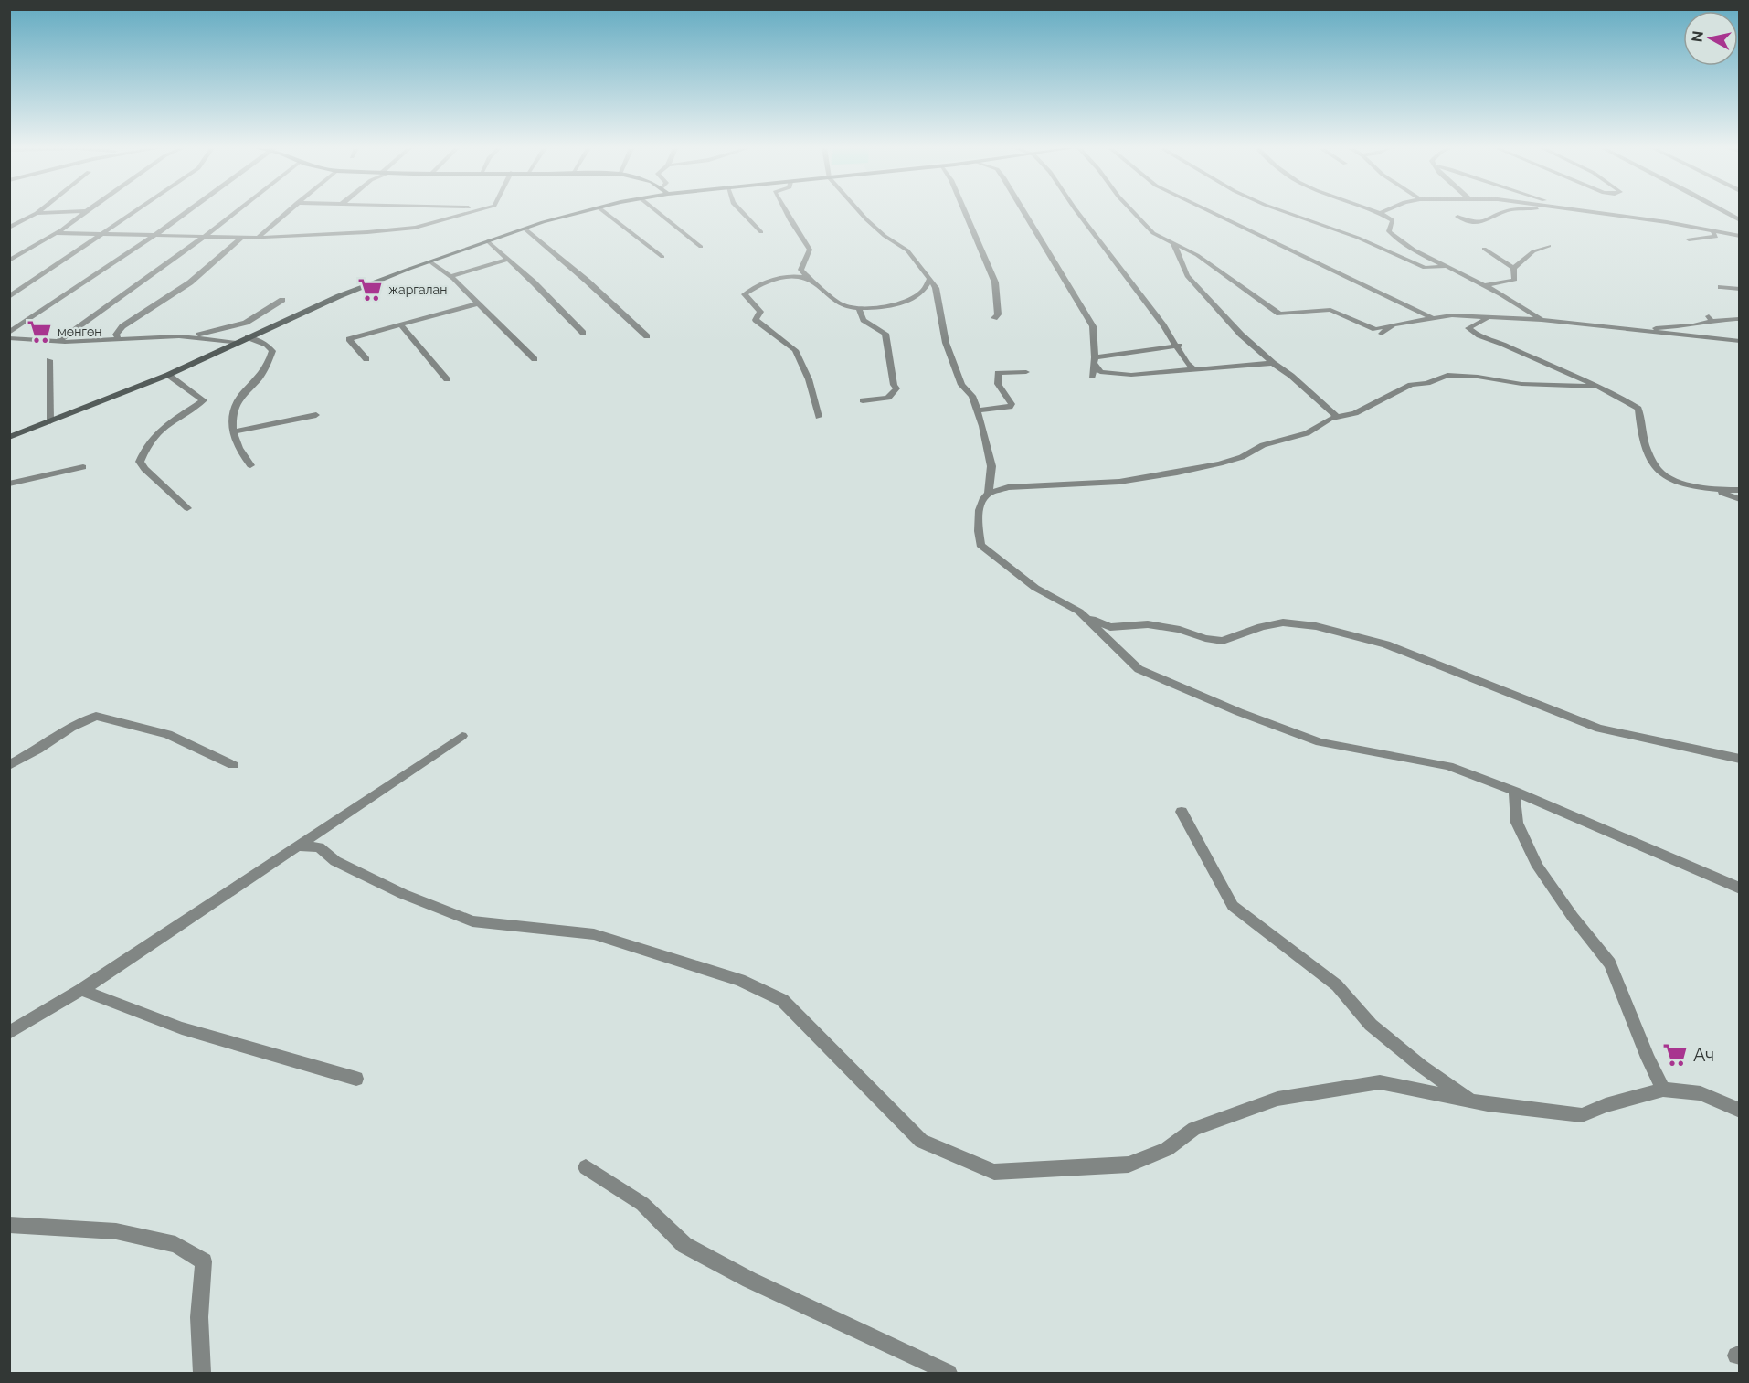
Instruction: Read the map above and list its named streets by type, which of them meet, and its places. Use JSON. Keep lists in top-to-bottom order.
{
  "places": {
    "supermarket": ["жаргалан", "мөнгөн", "Ач"]
  },
  "north": "left"
}
